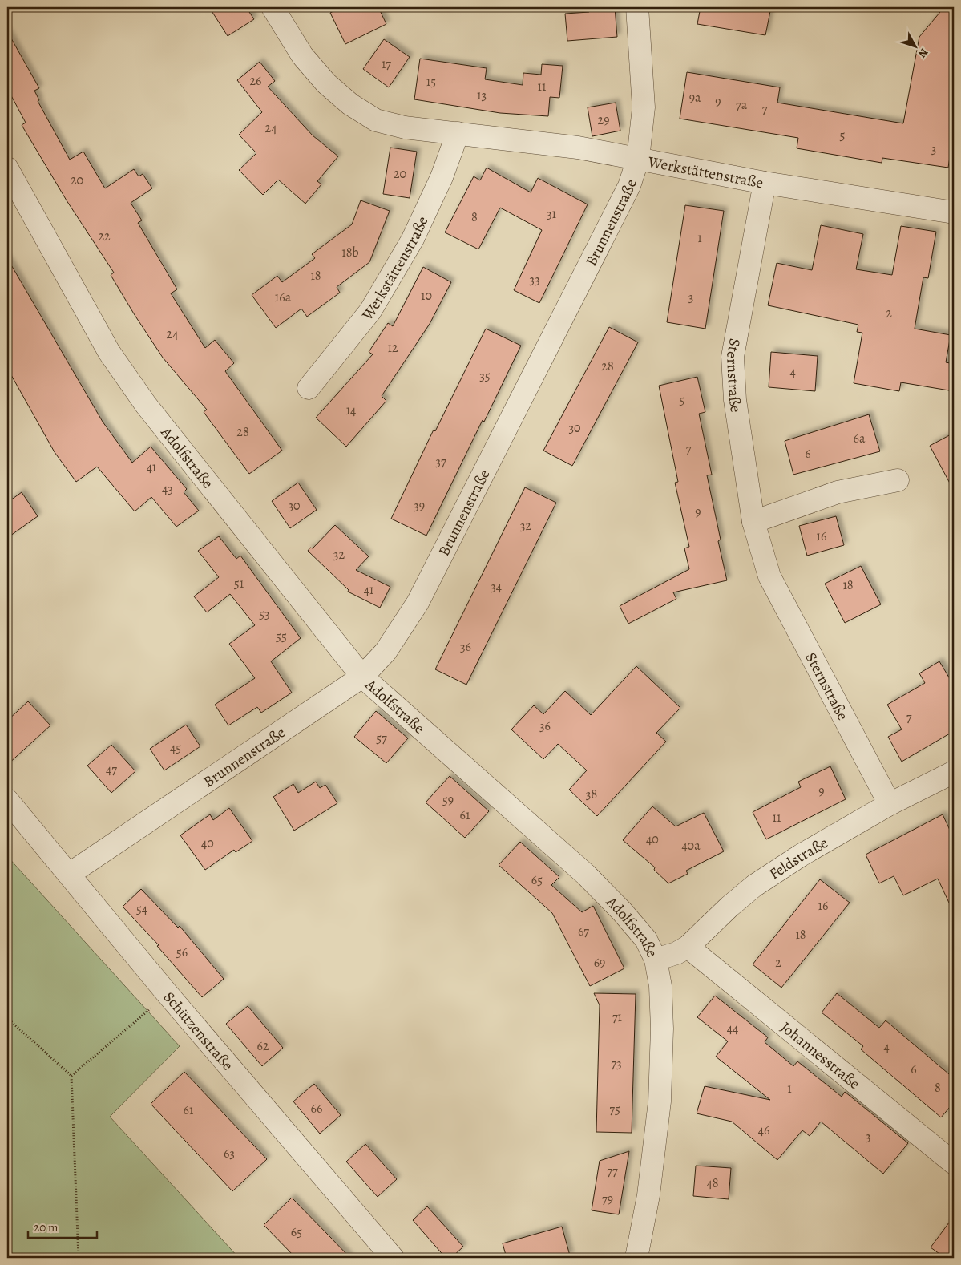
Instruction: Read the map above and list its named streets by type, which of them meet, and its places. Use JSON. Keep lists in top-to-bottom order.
{
  "streets": {
    "street": [
      "Werkstättenstraße",
      "Brunnenstraße",
      "Sternstraße",
      "Adolfstraße",
      "Feldstraße",
      "Schützenstraße",
      "Johannesstraße"
    ]
  },
  "crossings": [
    ["Werkstättenstraße", "Brunnenstraße"],
    ["Werkstättenstraße", "Sternstraße"],
    ["Brunnenstraße", "Adolfstraße"],
    ["Brunnenstraße", "Schützenstraße"],
    ["Sternstraße", "Feldstraße"],
    ["Adolfstraße", "Feldstraße"],
    ["Feldstraße", "Johannesstraße"]
  ],
  "house_numbers": [
    "17",
    "26",
    "15",
    "11",
    "13",
    "9a",
    "9",
    "7a",
    "7",
    "29",
    "24",
    "5",
    "3",
    "20",
    "20",
    "31",
    "8",
    "22",
    "1",
    "18b",
    "18",
    "33",
    "10",
    "16a",
    "3",
    "2",
    "24",
    "12",
    "28",
    "4",
    "35",
    "5",
    "14",
    "30",
    "28",
    "6a",
    "7",
    "6",
    "37",
    "41",
    "43",
    "30",
    "39",
    "9",
    "32",
    "16",
    "32",
    "51",
    "18",
    "34",
    "41",
    "53",
    "55",
    "36",
    "7",
    "36",
    "57",
    "45",
    "47",
    "9",
    "38",
    "59",
    "61",
    "11",
    "40",
    "40",
    "40a",
    "65",
    "16",
    "54",
    "67",
    "18",
    "56",
    "69",
    "2",
    "71",
    "44",
    "62",
    "4",
    "73",
    "6",
    "8",
    "1",
    "66",
    "75",
    "61",
    "46",
    "3",
    "63",
    "77",
    "48",
    "79",
    "65"
  ],
  "scale_bar": "20 m",
  "north": "bottom right"
}
